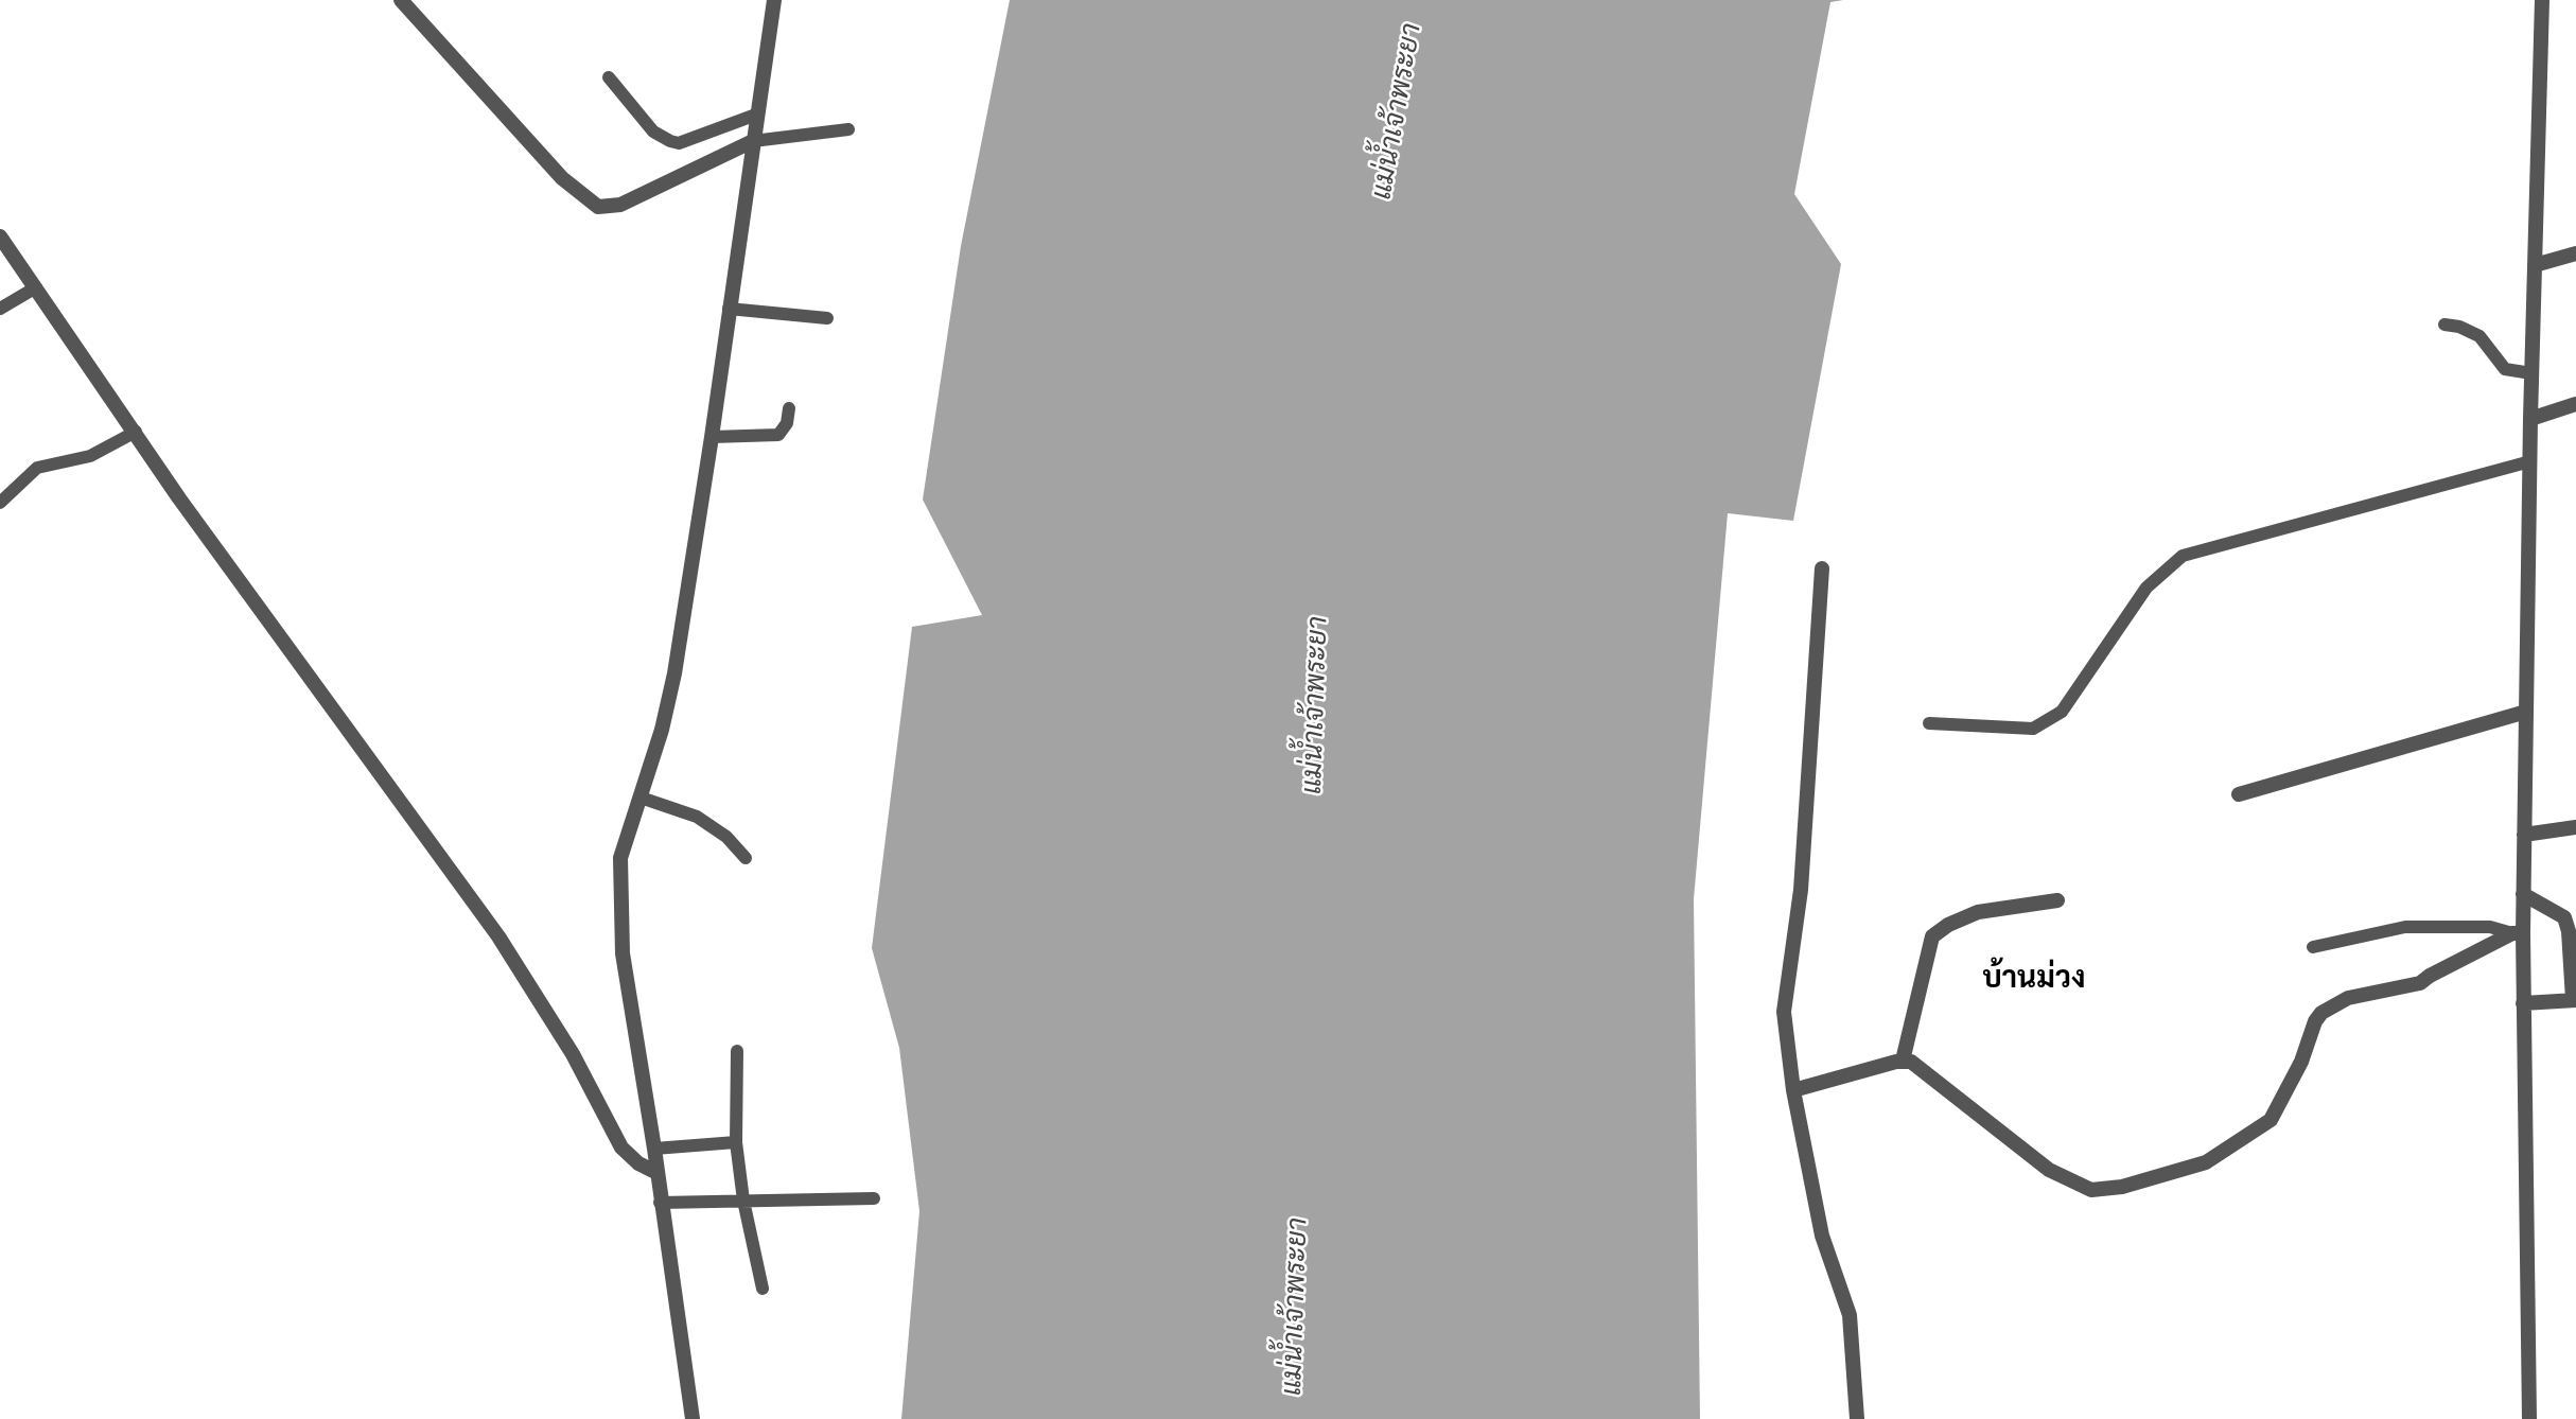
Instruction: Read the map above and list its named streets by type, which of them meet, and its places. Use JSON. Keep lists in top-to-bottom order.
{
  "districts": ["บ้านม่วง"],
  "water": ["แม่น้ำเจ้าพระยา"]
}
